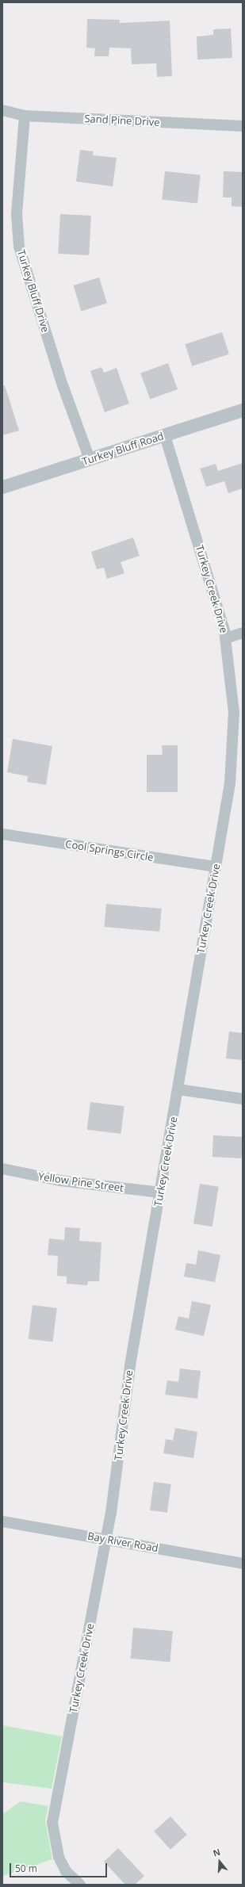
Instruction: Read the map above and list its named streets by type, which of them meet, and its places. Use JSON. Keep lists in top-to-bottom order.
{
  "streets": {
    "street": [
      "Sand Pine Drive",
      "Turkey Bluff Drive",
      "Turkey Bluff Road",
      "Turkey Creek Drive",
      "Cool Springs Circle",
      "Yellow Pine Street",
      "Bay River Road"
    ]
  },
  "crossings": [
    ["Sand Pine Drive", "Turkey Bluff Drive"],
    ["Turkey Bluff Drive", "Turkey Bluff Road"],
    ["Turkey Bluff Road", "Turkey Creek Drive"],
    ["Turkey Creek Drive", "Cool Springs Circle"],
    ["Turkey Creek Drive", "Yellow Pine Street"],
    ["Turkey Creek Drive", "Bay River Road"]
  ],
  "scale_bar": "50 m",
  "north": "top"
}
